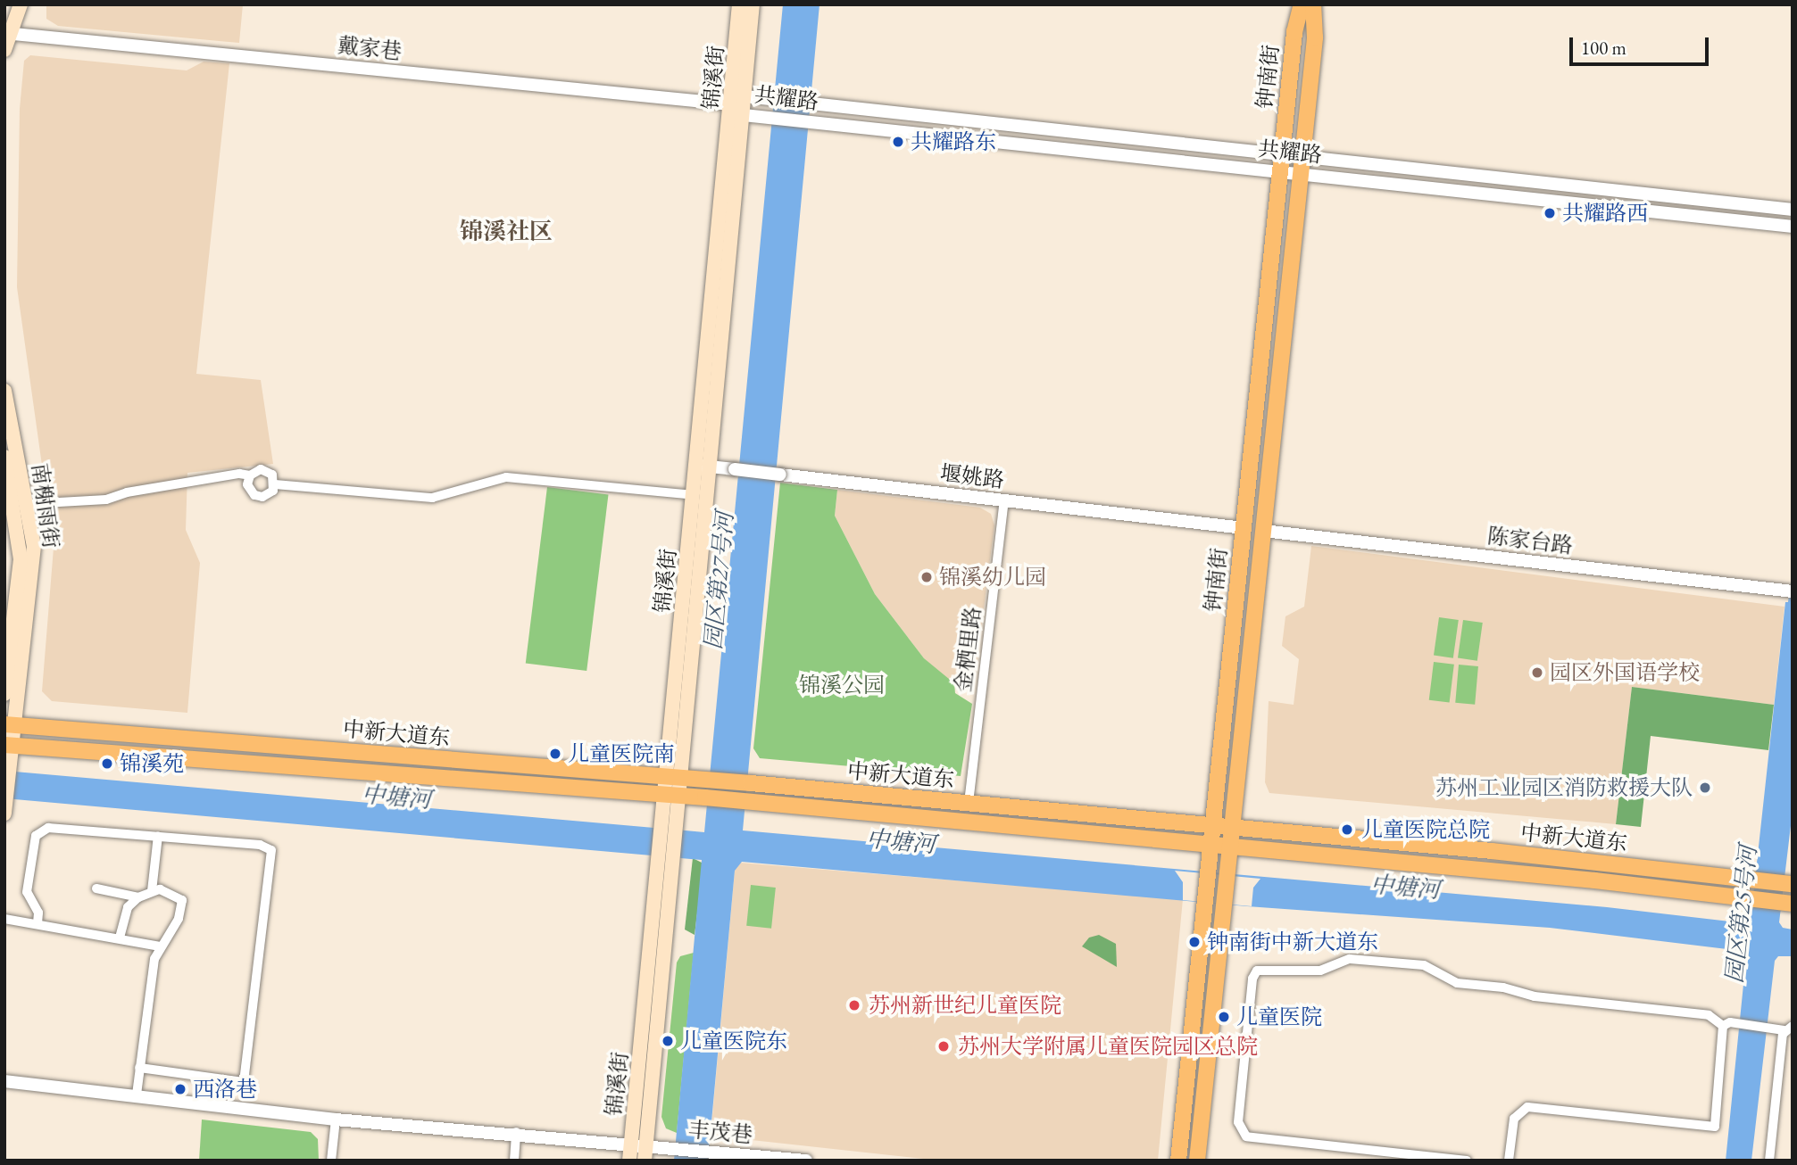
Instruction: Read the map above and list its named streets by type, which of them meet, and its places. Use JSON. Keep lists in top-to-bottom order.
{
  "streets": {
    "main road": [
      "钟南街",
      "锦溪街",
      "南榭雨街",
      "中新大道东"
    ],
    "street": [
      "戴家巷",
      "共耀路",
      "堰姚路",
      "陈家台路",
      "金栖里路",
      "丰茂巷"
    ]
  },
  "crossings": [
    ["戴家巷", "锦溪街"],
    ["戴家巷", "共耀路"],
    ["钟南街", "共耀路"],
    ["钟南街", "堰姚路"],
    ["钟南街", "陈家台路"],
    ["钟南街", "中新大道东"],
    ["锦溪街", "共耀路"],
    ["锦溪街", "堰姚路"],
    ["锦溪街", "中新大道东"],
    ["锦溪街", "丰茂巷"],
    ["堰姚路", "金栖里路"],
    ["南榭雨街", "中新大道东"],
    ["金栖里路", "中新大道东"]
  ],
  "districts": ["锦溪社区"],
  "water": ["园区第27号河", "中塘河", "园区第25号河"],
  "parks": ["锦溪公园"],
  "places": [
    "共耀路东",
    "共耀路西",
    "锦溪幼儿园",
    "园区外国语学校",
    "儿童医院南",
    "锦溪苑",
    "苏州工业园区消防救援大队",
    "儿童医院总院",
    "钟南街中新大道东",
    "苏州新世纪儿童医院",
    "儿童医院",
    "儿童医院东",
    "苏州大学附属儿童医院园区总院",
    "西洛巷"
  ],
  "scale_bar": "100 m"
}
